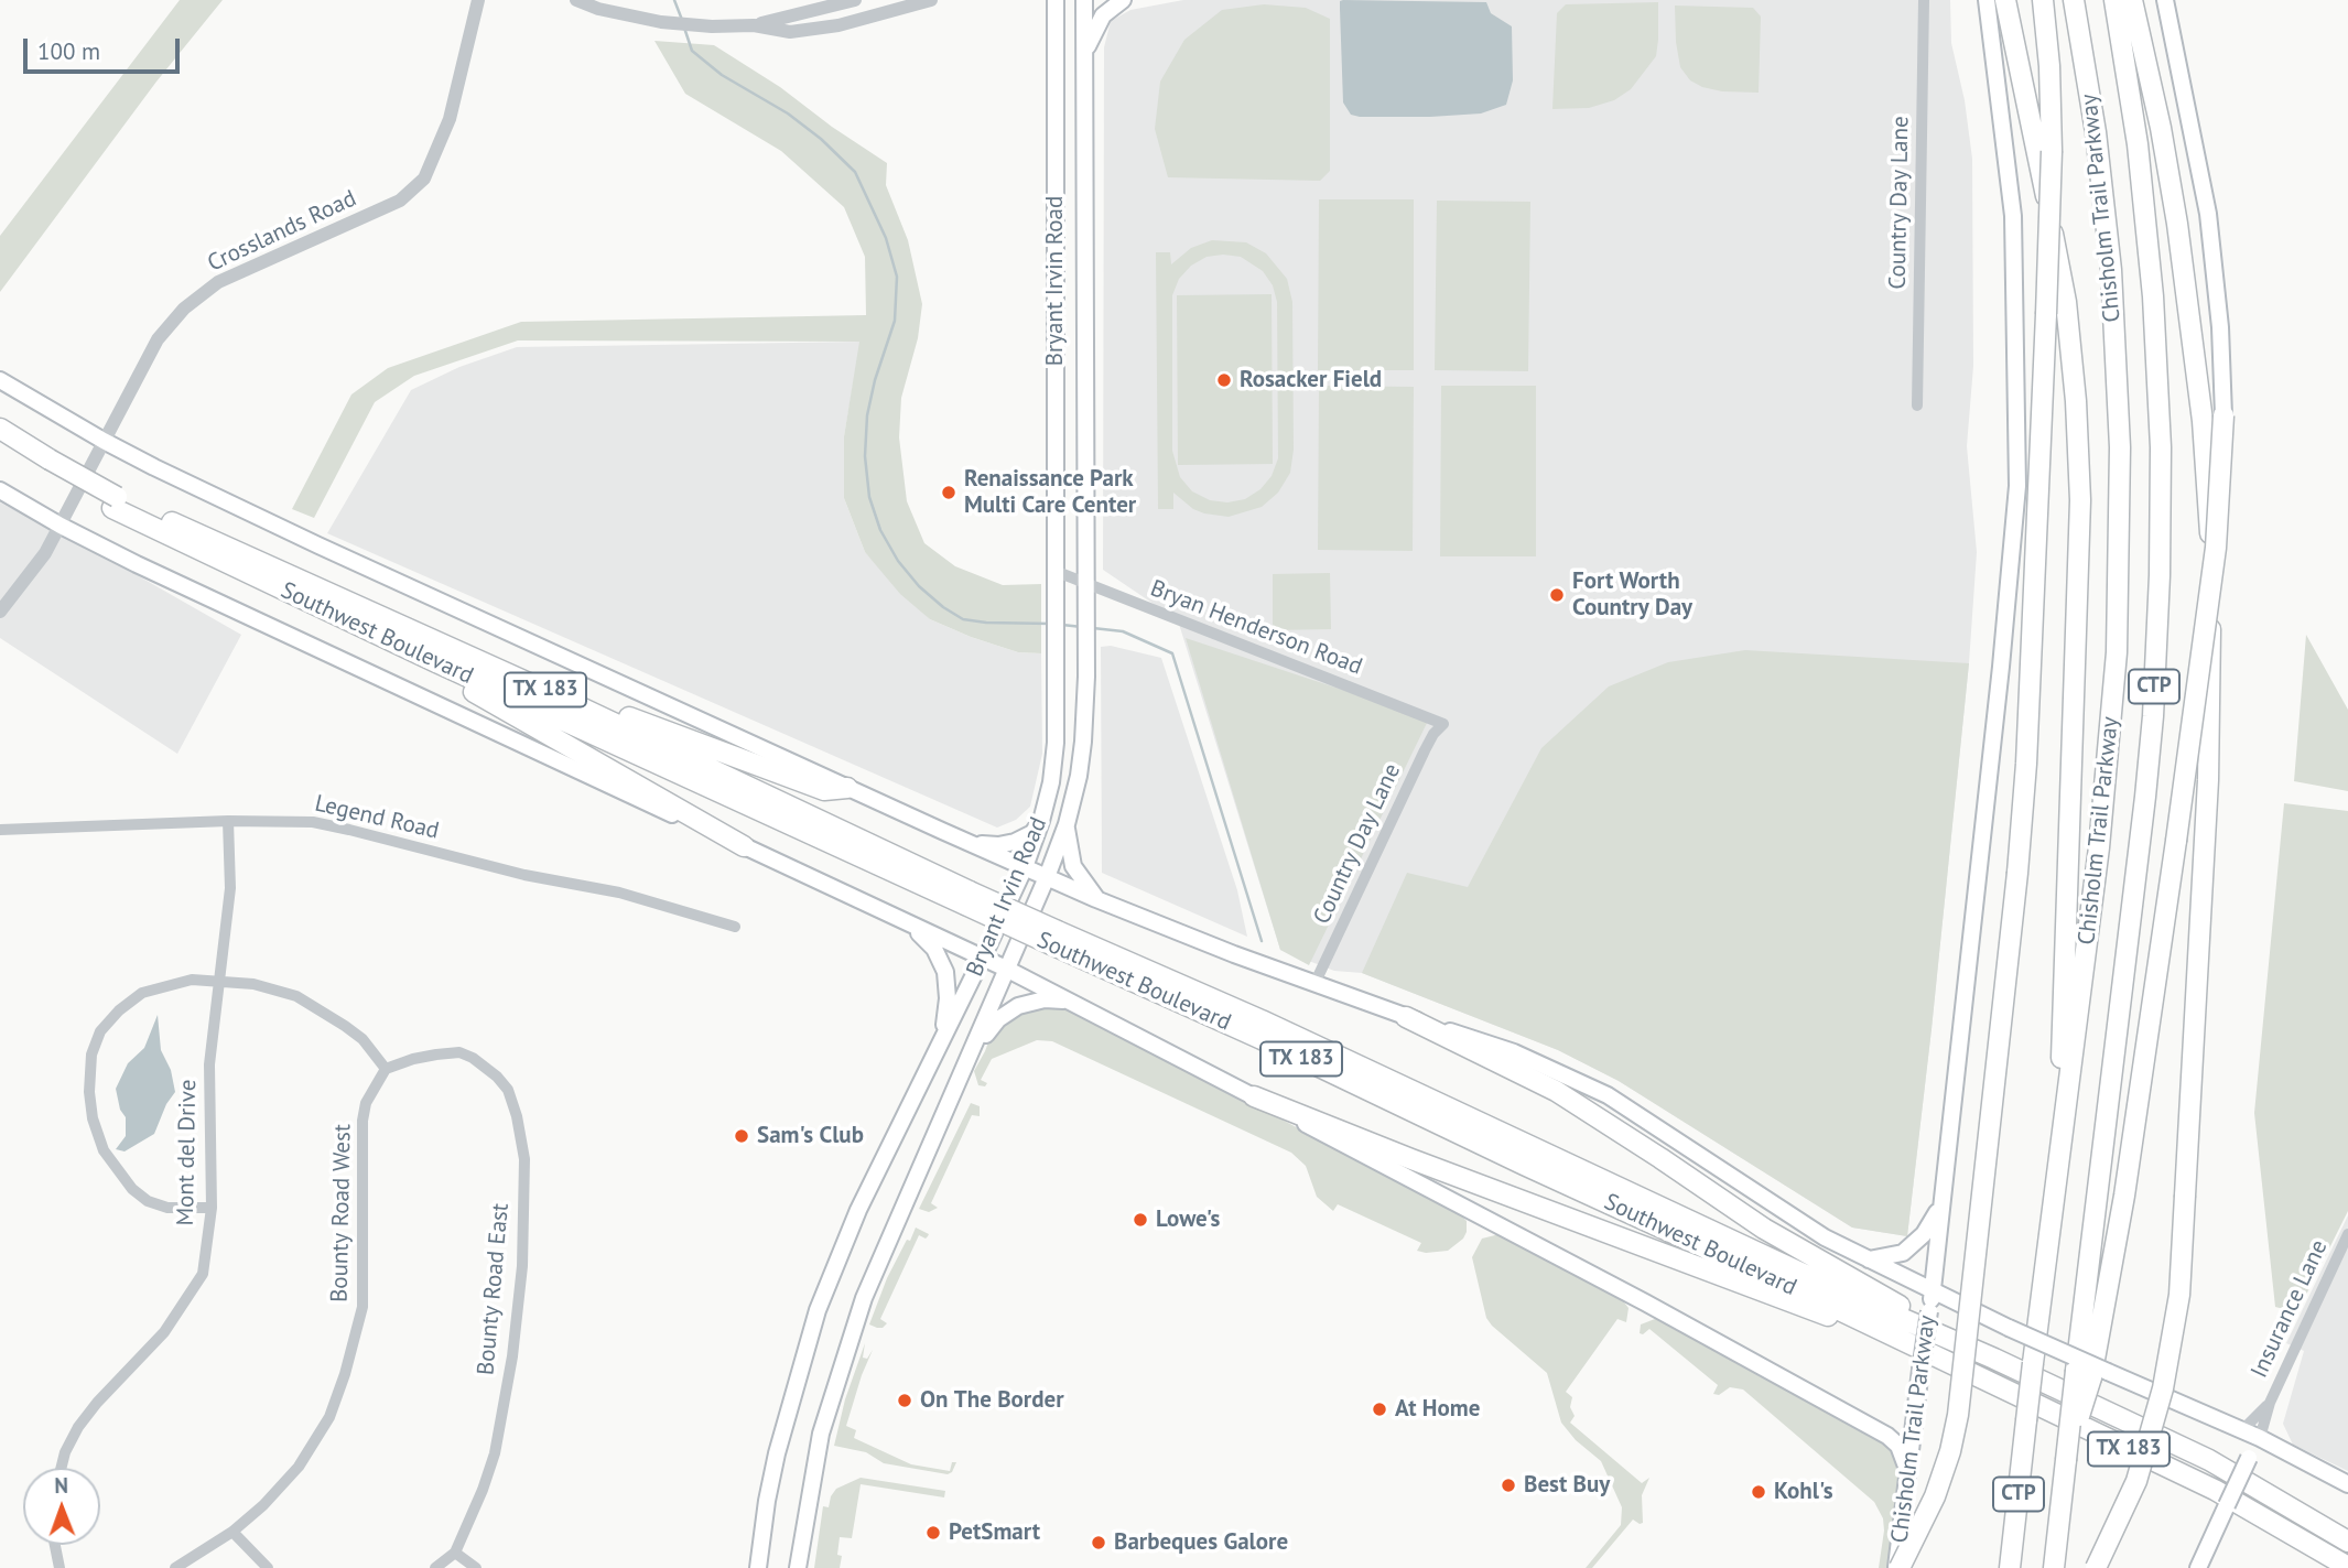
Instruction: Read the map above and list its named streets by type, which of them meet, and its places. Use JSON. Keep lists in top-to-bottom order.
{
  "streets": {
    "highway": [
      "Chisholm Trail Parkway",
      "Southwest Boulevard",
      "CTP",
      "TX 183"
    ],
    "main road": ["Bryant Irvin Road"],
    "street": [
      "Country Day Lane",
      "Crosslands Road",
      "Bryan Henderson Road",
      "Legend Road",
      "Mont del Drive",
      "Bounty Road West",
      "Bounty Road East",
      "Insurance Lane"
    ]
  },
  "crossings": [
    ["Country Day Lane", "Bryan Henderson Road"],
    ["Chisholm Trail Parkway", "Southwest Boulevard"],
    ["Crosslands Road", "Southwest Boulevard"],
    ["Bryant Irvin Road", "Bryan Henderson Road"],
    ["Bryant Irvin Road", "Southwest Boulevard"],
    ["Legend Road", "Mont del Drive"],
    ["Bounty Road West", "Bounty Road East"]
  ],
  "places": [
    "Rosacker Field",
    "Renaissance Park Multi Care Center",
    "Fort Worth Country Day",
    "Sam's Club",
    "Lowe's",
    "On The Border",
    "At Home",
    "Best Buy",
    "Kohl's",
    "PetSmart",
    "Barbeques Galore"
  ],
  "scale_bar": "100 m",
  "north": "top"
}
